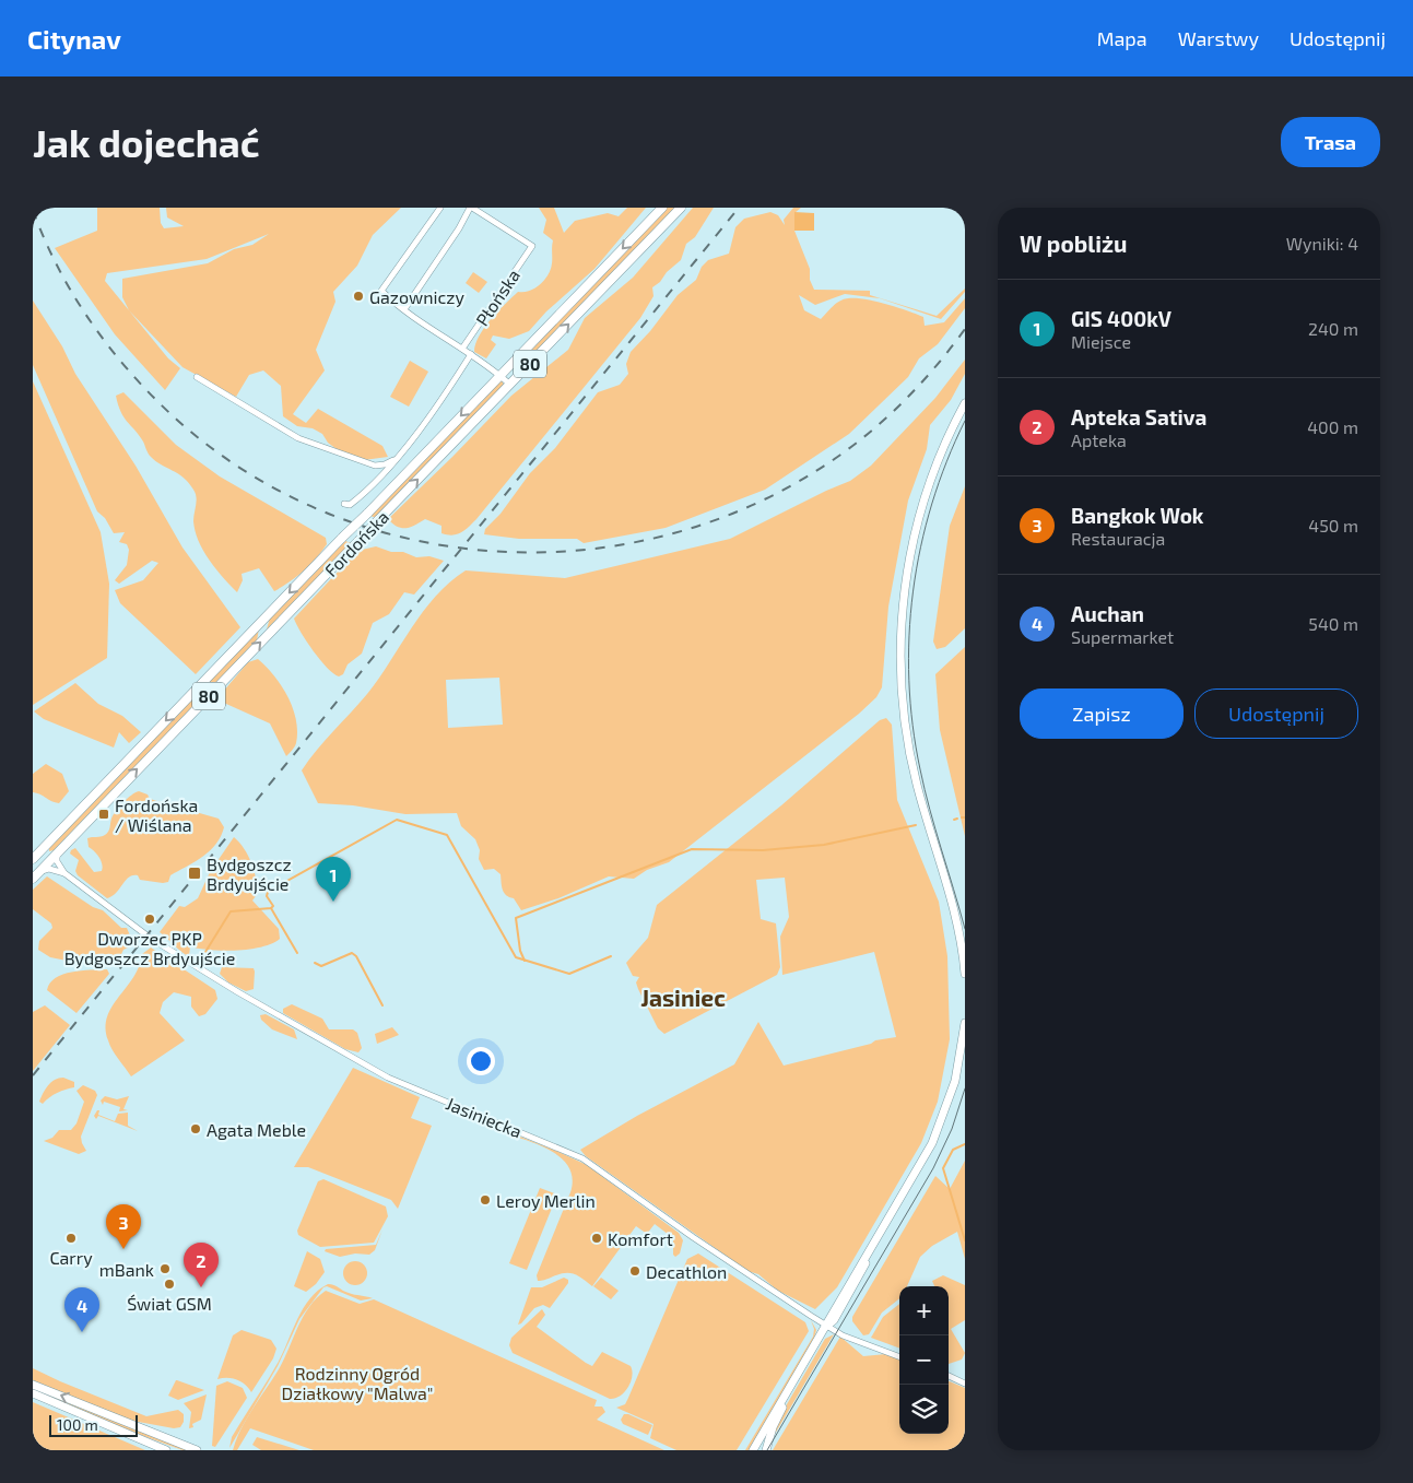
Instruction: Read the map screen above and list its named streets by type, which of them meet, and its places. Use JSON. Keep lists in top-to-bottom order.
{
  "streets": {
    "main road": ["80", "Fordońska"],
    "street": ["Płońska", "Jasiniecka"]
  },
  "districts": ["Jasiniec"],
  "parks": ["Rodzinny Ogród Działkowy \"Malwa\""],
  "places": {
    "other": [
      "Gazowniczy",
      "Dworzec PKP Bydgoszcz Brdyujście",
      "Agata Meble",
      "Leroy Merlin",
      "Carry",
      "Komfort",
      "mBank",
      "Decathlon",
      "Świat GSM"
    ],
    "transit": ["Fordońska / Wiślana", "Bydgoszcz Brdyujście"]
  },
  "scale_bar": "100 m",
  "page": {
    "header": "Citynav",
    "nav": ["Mapa", "Warstwy", "Udostępnij"],
    "buttons": [
      "Trasa",
      ["Zapisz", "Udostępnij"]
    ],
    "title": "Jak dojechać",
    "heading": ["W pobliżu", "Wyniki: 4"],
    "list": [
      {
        "mark": "1",
        "name": "GIS 400kV",
        "note": "Miejsce",
        "value": "240 m"
      },
      {
        "mark": "2",
        "name": "Apteka Sativa",
        "note": "Apteka",
        "value": "400 m"
      },
      {
        "mark": "3",
        "name": "Bangkok Wok",
        "note": "Restauracja",
        "value": "450 m"
      },
      {
        "mark": "4",
        "name": "Auchan",
        "note": "Supermarket",
        "value": "540 m"
      }
    ],
    "pins": [
      "1",
      "3",
      "2",
      "4"
    ],
    "map_buttons": ["+", "−"],
    "scale": "100 m"
  }
}
